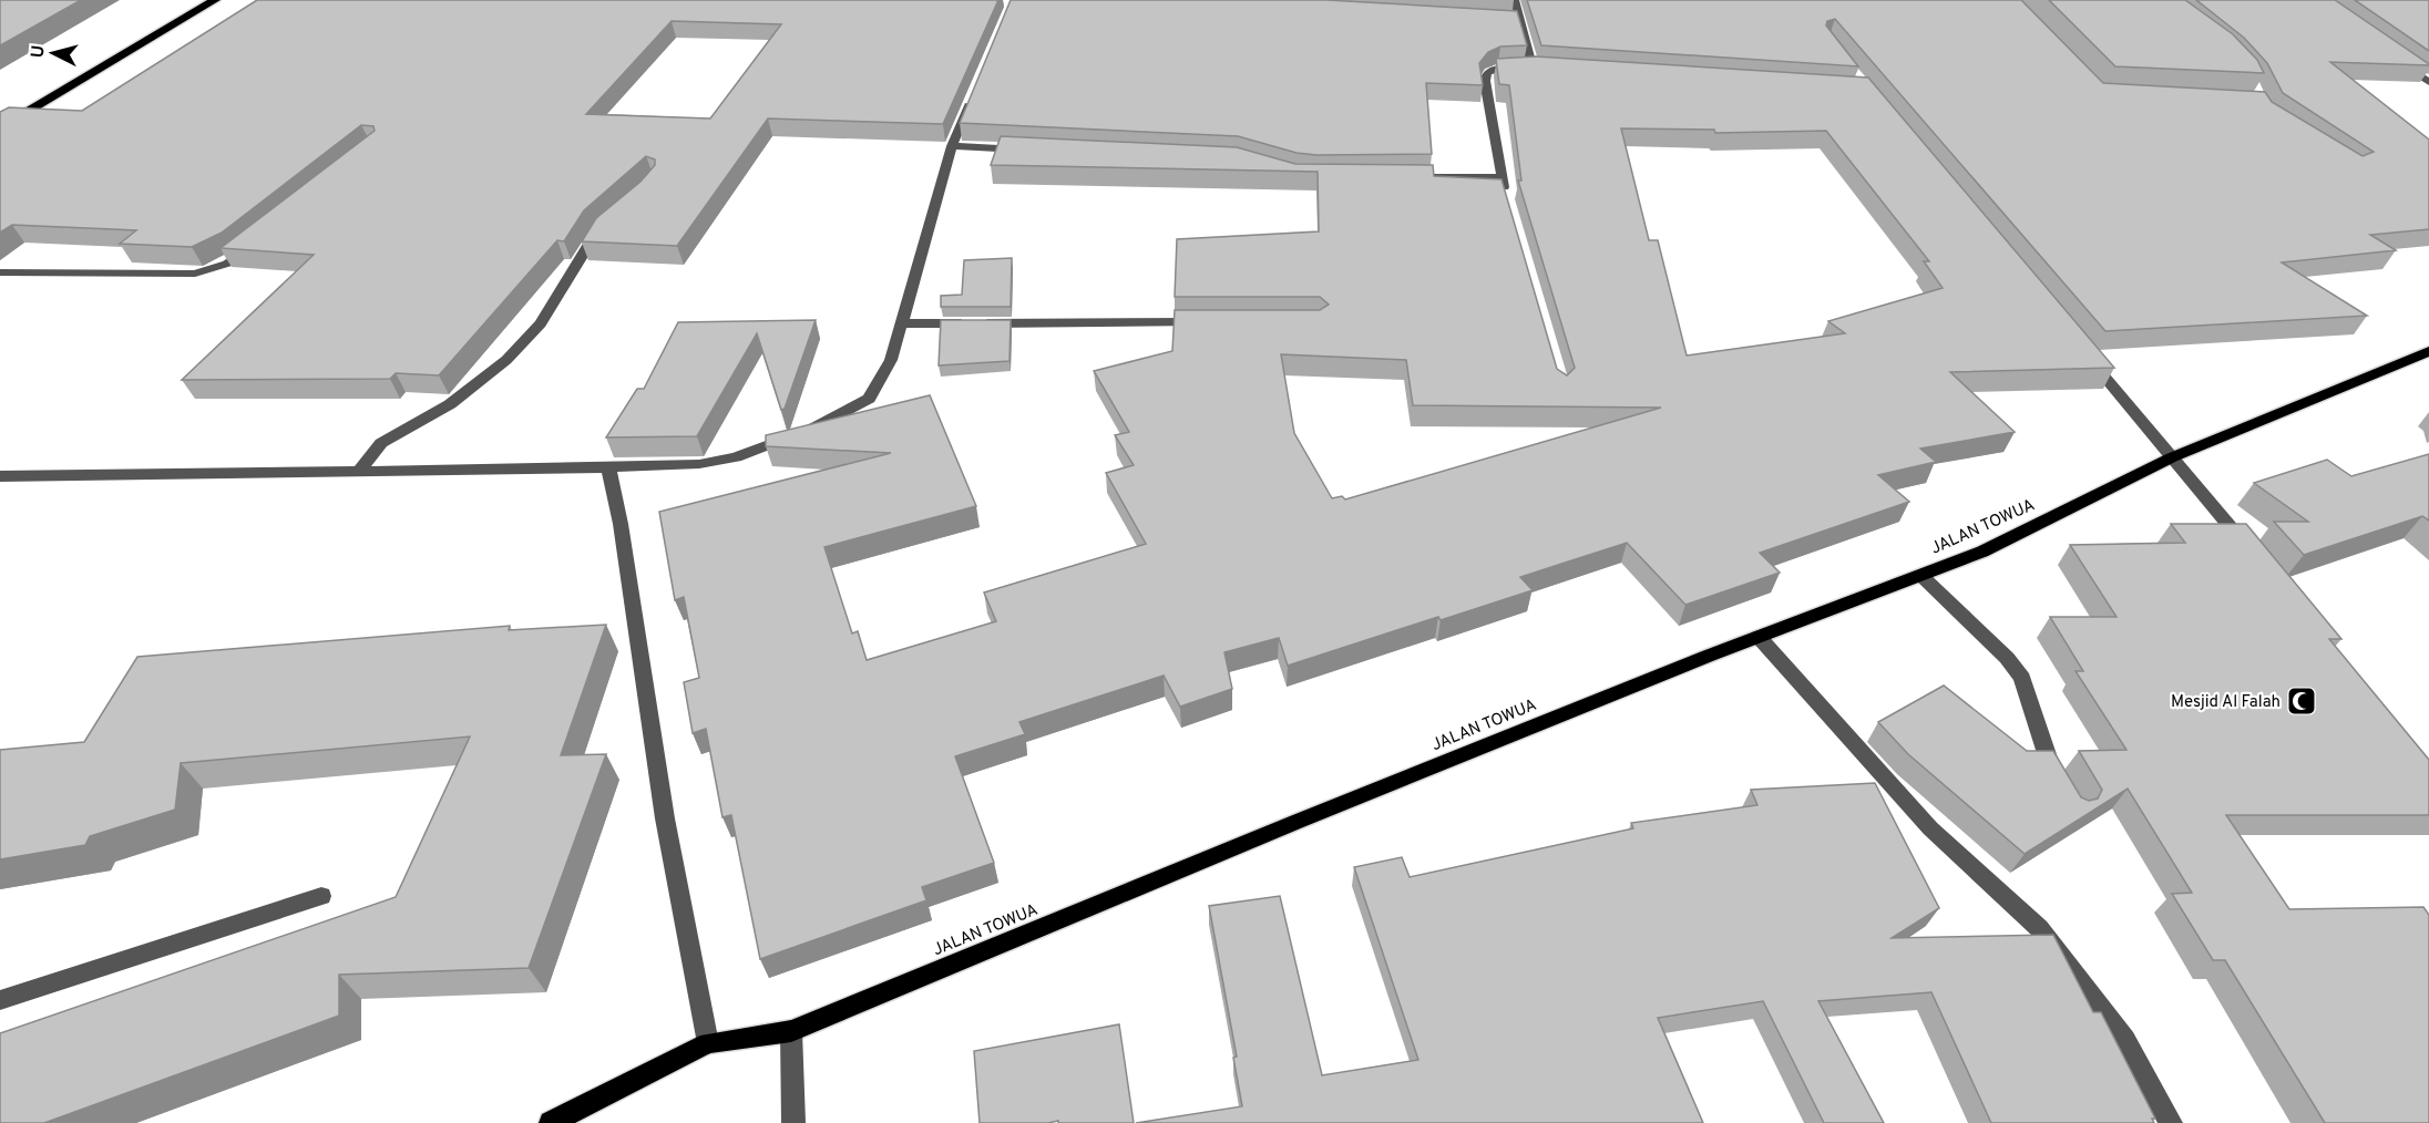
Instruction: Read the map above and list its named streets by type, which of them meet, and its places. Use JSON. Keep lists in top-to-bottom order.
{
  "streets": {
    "main road": ["JALAN TOWUA"]
  },
  "places": {
    "mosque": ["Mesjid Al Falah"]
  },
  "north": "left"
}
